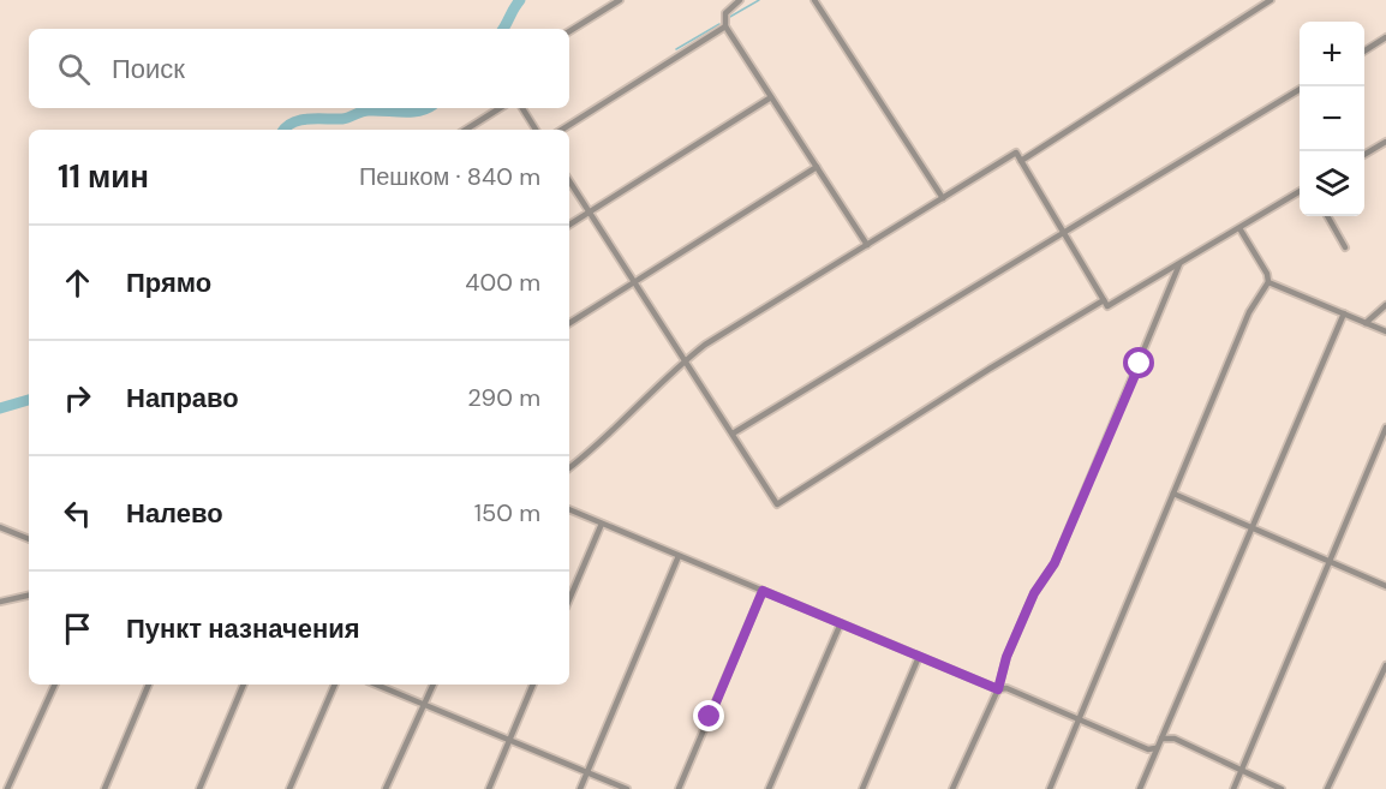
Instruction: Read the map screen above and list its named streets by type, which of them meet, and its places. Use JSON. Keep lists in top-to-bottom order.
{
  "page": {
    "map_buttons": ["+", "−"],
    "search": "Поиск",
    "heading": ["11 мин", "Пешком · 840 m"],
    "list": [
      ["Прямо", "400 m"],
      ["Направо", "290 m"],
      ["Налево", "150 m"],
      "Пункт назначения"
    ]
  }
}
